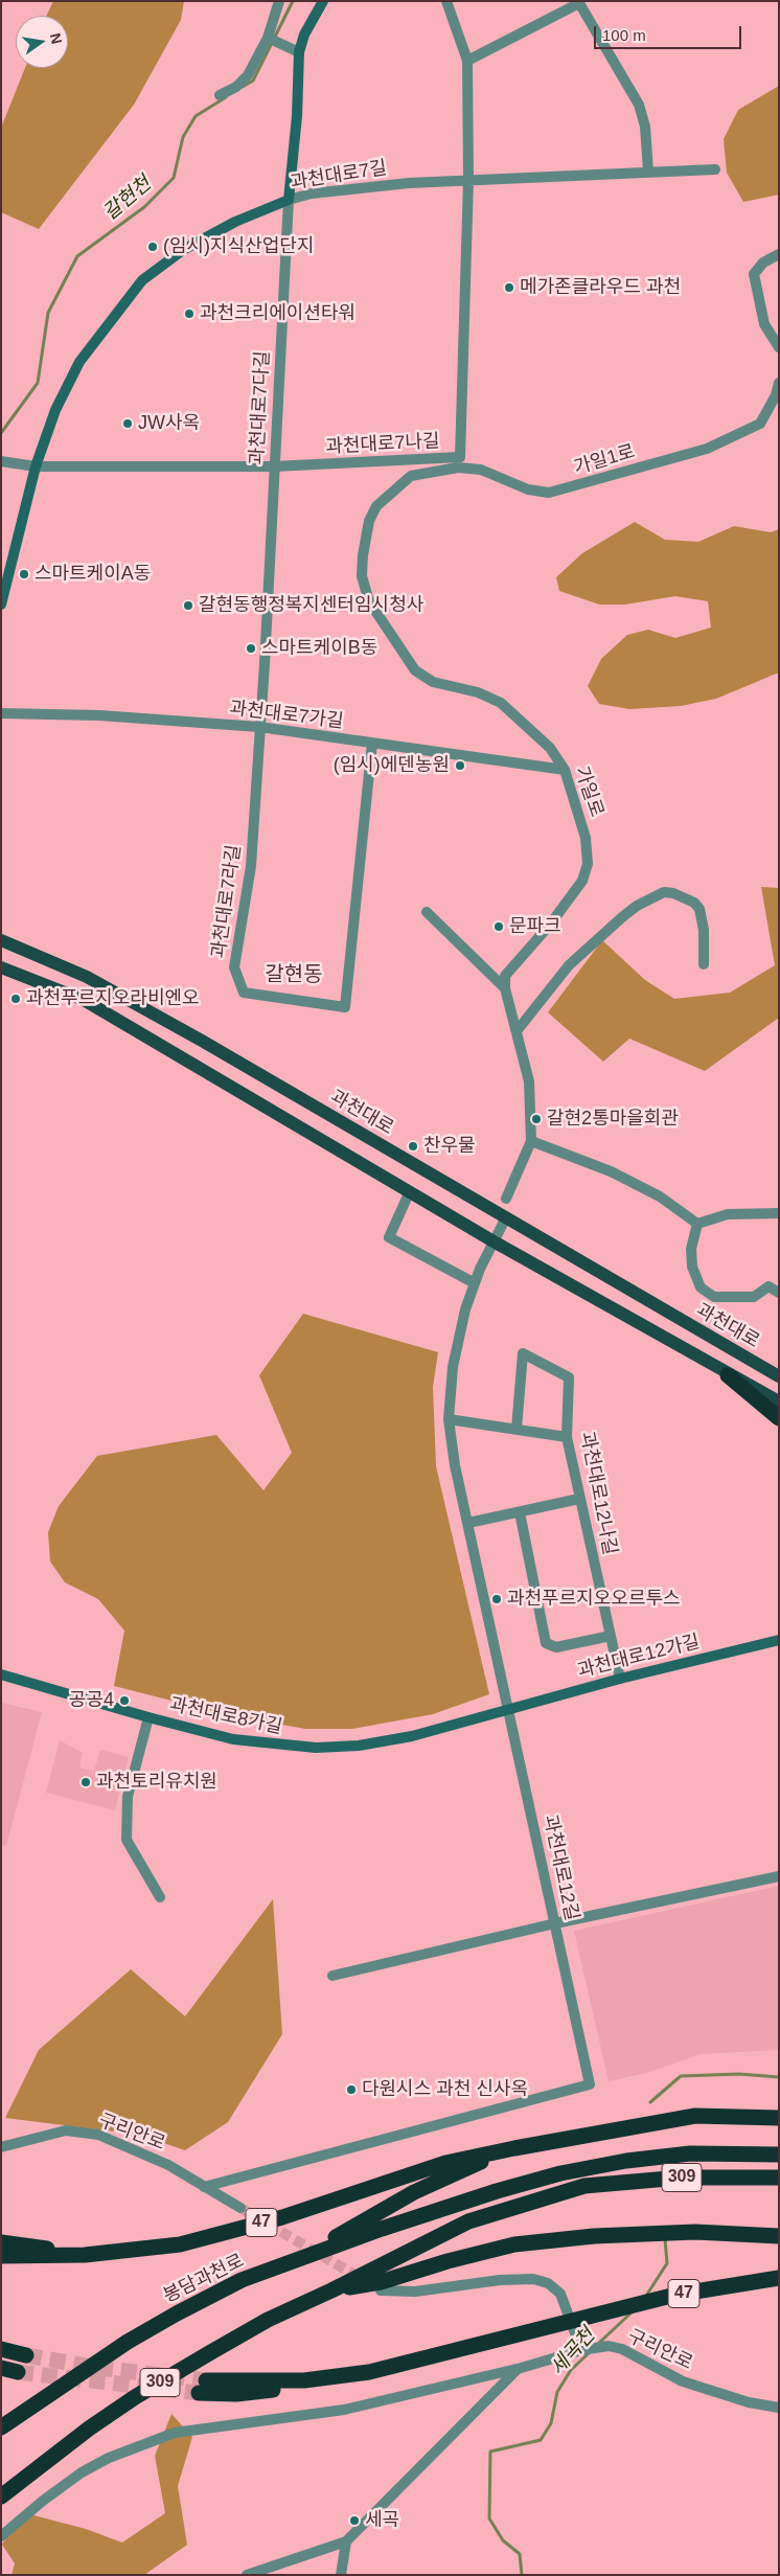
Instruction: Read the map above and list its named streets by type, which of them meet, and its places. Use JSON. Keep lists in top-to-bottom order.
{
  "streets": {
    "highway": ["309", "47", "봉담과천로"],
    "main road": ["과천대로"],
    "street": [
      "과천대로7길",
      "과천대로7다길",
      "과천대로7나길",
      "가일1로",
      "과천대로7가길",
      "가일로",
      "과천대로7라길",
      "과천대로12나길",
      "과천대로12가길",
      "과천대로8가길",
      "과천대로12길",
      "구리안로"
    ]
  },
  "crossings": [
    ["과천대로7길", "과천대로7다길"],
    ["과천대로7길", "과천대로7나길"],
    ["과천대로7다길", "과천대로7나길"],
    ["과천대로7다길", "과천대로7가길"],
    ["과천대로7다길", "과천대로7라길"],
    ["가일1로", "가일로"],
    ["과천대로7가길", "가일로"],
    ["과천대로7가길", "과천대로7라길"],
    ["과천대로", "과천대로12길"],
    ["과천대로12나길", "과천대로12가길"],
    ["과천대로12가길", "과천대로8가길"],
    ["과천대로12가길", "과천대로12길"],
    ["과천대로8가길", "과천대로12길"],
    ["과천대로12길", "구리안로"]
  ],
  "districts": ["갈현동"],
  "water": ["갈현천", "세곡천"],
  "places": [
    "(임시)지식산업단지",
    "메가존클라우드 과천",
    "과천크리에이션타워",
    "JW사옥",
    "스마트케이A동",
    "갈현동행정복지센터임시청사",
    "스마트케이B동",
    "(임시)에덴농원",
    "문파크",
    "과천푸르지오라비엔오",
    "갈현2통마을회관",
    "찬우물",
    "과천푸르지오오르투스",
    "공공4",
    "과천토리유치원",
    "다원시스 과천 신사옥",
    "세곡"
  ],
  "scale_bar": "100 m",
  "north": "right"
}
